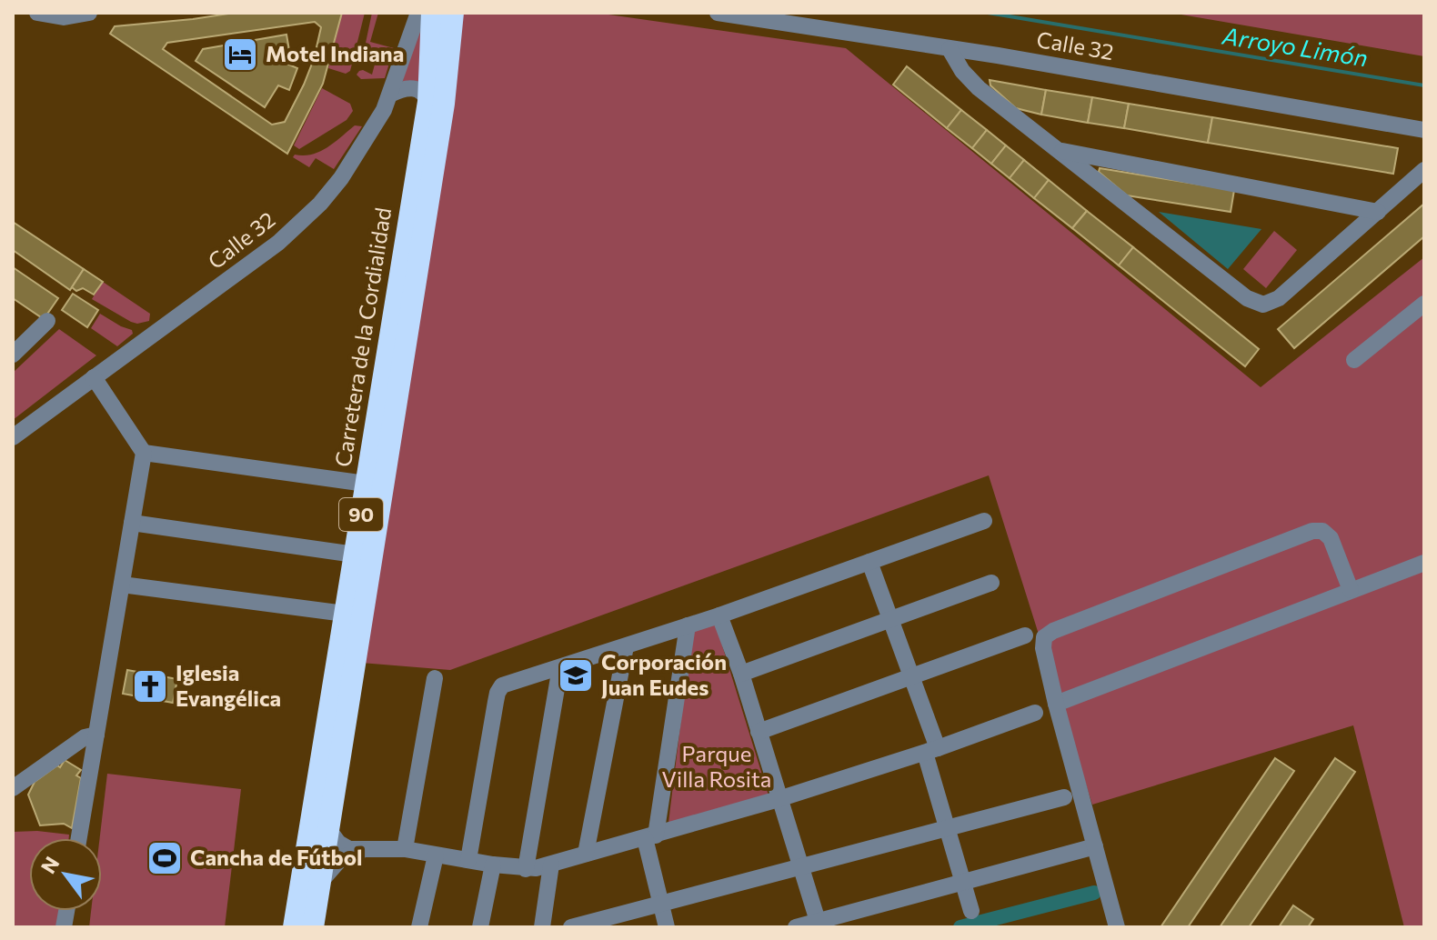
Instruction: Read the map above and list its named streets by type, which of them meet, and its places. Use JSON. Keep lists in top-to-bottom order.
{
  "streets": {
    "highway": ["Carretera de la Cordialidad", "90"],
    "street": ["Calle 32"]
  },
  "water": ["Arroyo Limón"],
  "parks": ["Parque Villa Rosita"],
  "places": {
    "hotel": ["Motel Indiana"],
    "school or university": ["Corporación Juan Eudes"],
    "church": ["Iglesia Evangélica"],
    "sports": ["Cancha de Fútbol"]
  },
  "north": "top left"
}
